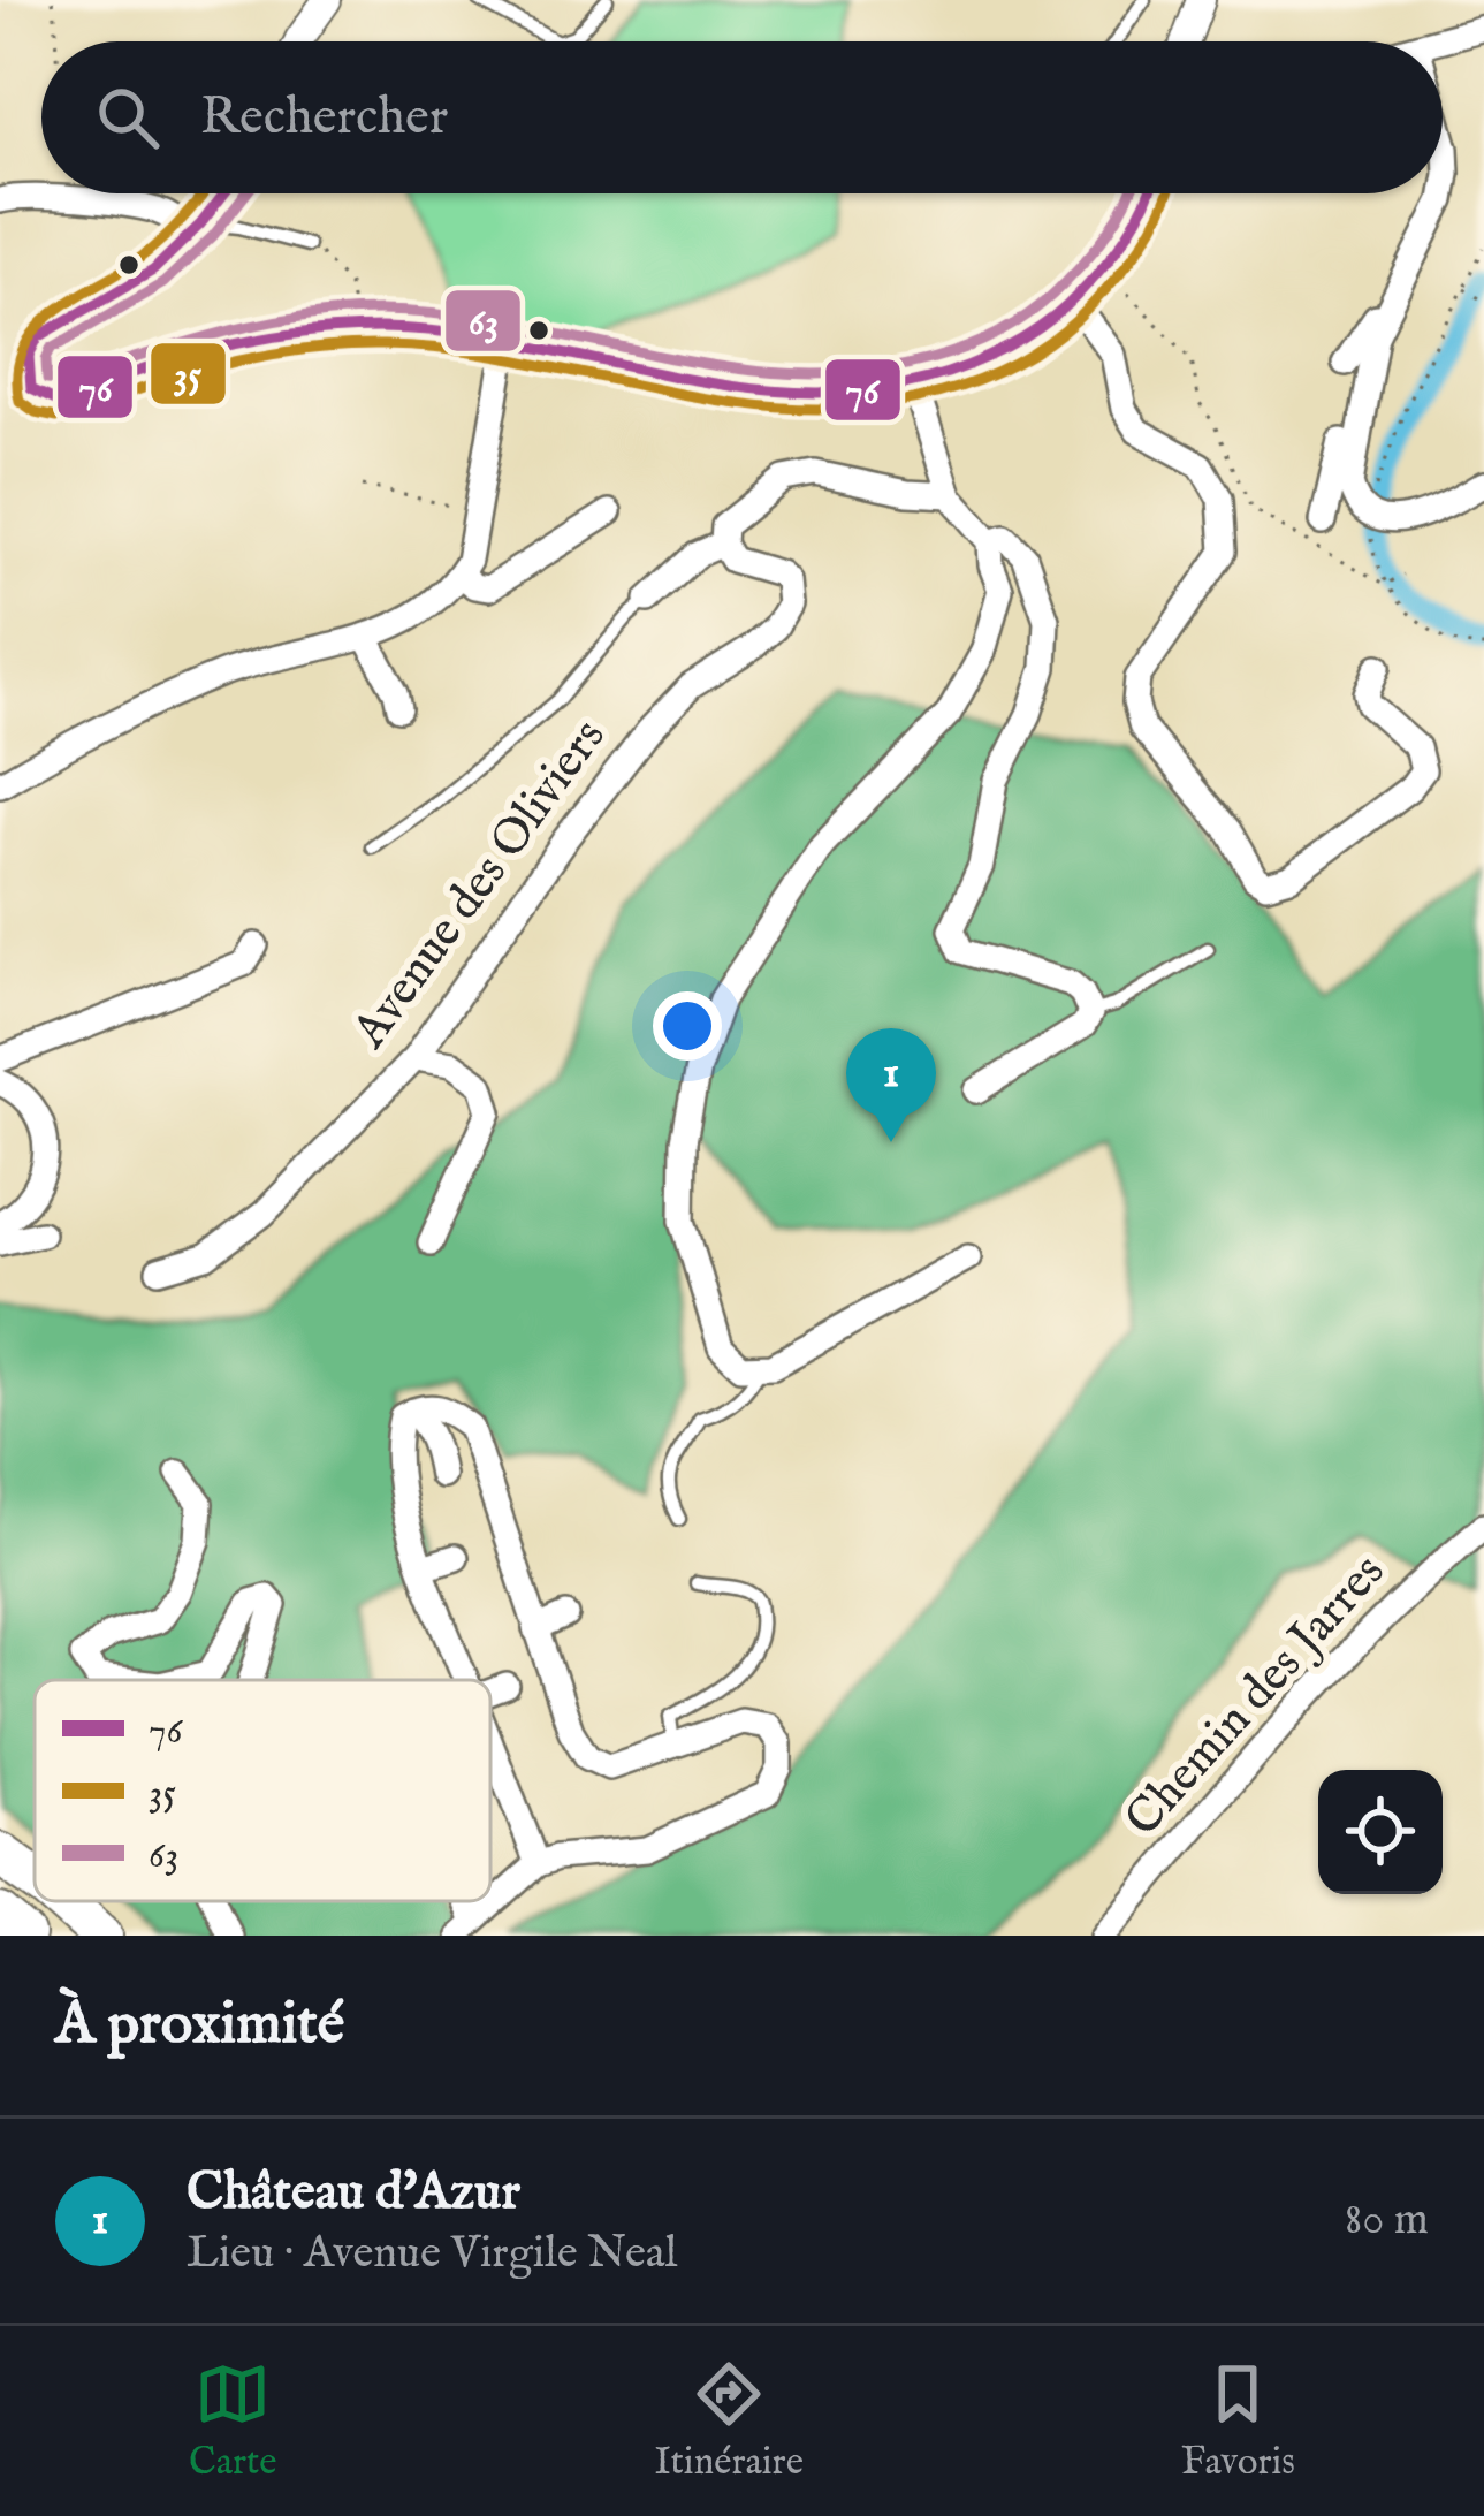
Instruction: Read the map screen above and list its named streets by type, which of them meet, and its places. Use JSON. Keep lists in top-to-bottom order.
{
  "streets": {
    "street": ["Avenue des Oliviers", "Chemin des Jarres"]
  },
  "lines": ["transit line 76", "transit line 35", "transit line 63"],
  "legend": ["76", "35", "63"],
  "page": {
    "search": "Rechercher",
    "pins": "1",
    "heading": "À proximité",
    "list": [
      {
        "mark": "1",
        "name": "Château d'Azur",
        "note": "Lieu · Avenue Virgile Neal",
        "value": "80 m"
      }
    ],
    "nav": ["Carte", "Itinéraire", "Favoris"]
  }
}
